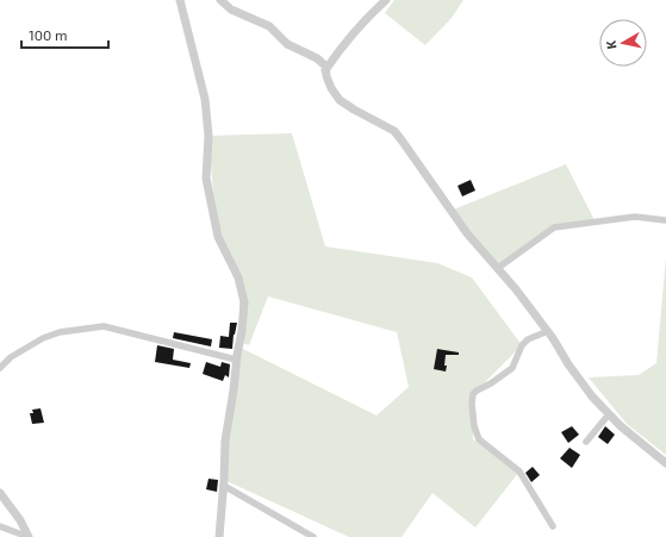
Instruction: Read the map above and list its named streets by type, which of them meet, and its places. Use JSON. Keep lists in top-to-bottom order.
{
  "scale_bar": "100 m",
  "north": "left"
}
